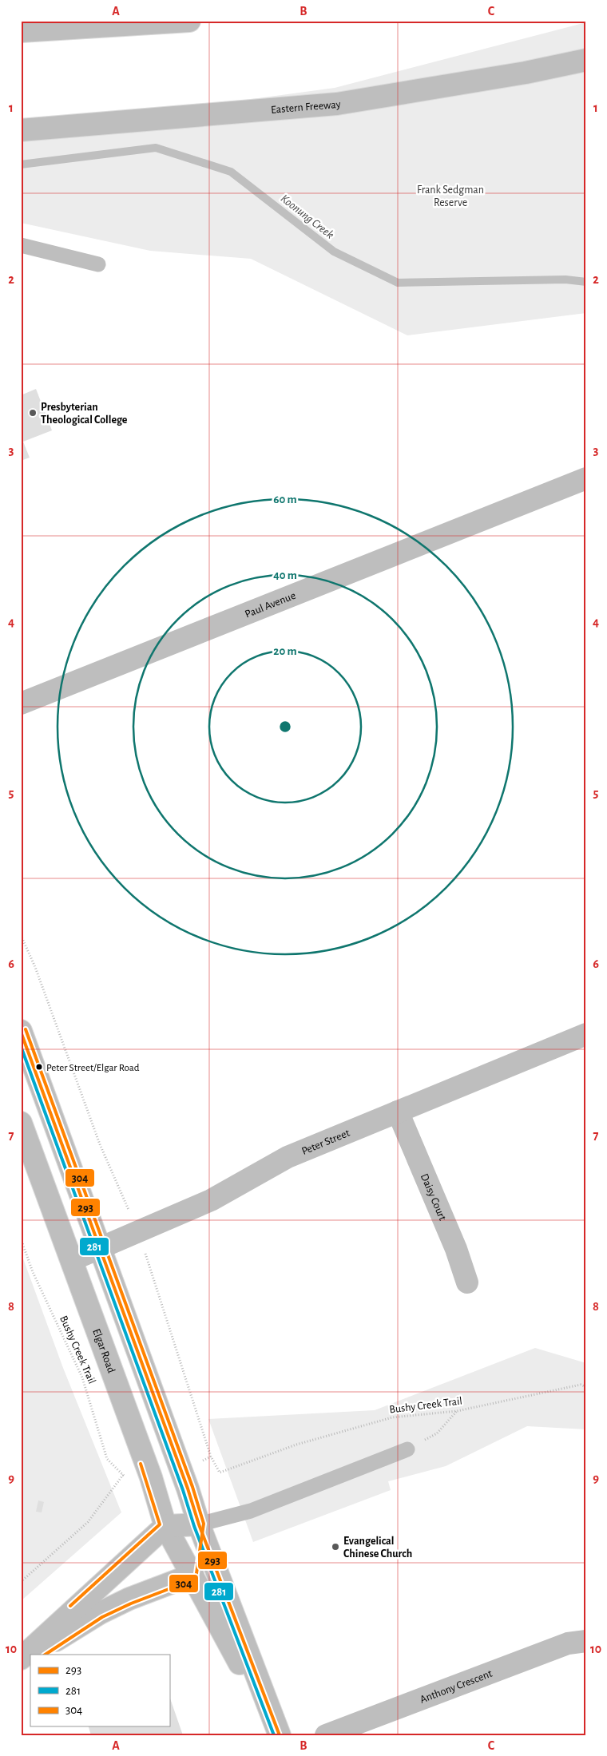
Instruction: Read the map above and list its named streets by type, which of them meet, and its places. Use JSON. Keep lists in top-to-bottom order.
{
  "streets": {
    "main road": [
      "Eastern Freeway",
      "Paul Avenue",
      "Peter Street",
      "Daisy Court",
      "Elgar Road",
      "Anthony Crescent"
    ],
    "path": ["Bushy Creek Trail"]
  },
  "crossings": [
    ["Peter Street", "Daisy Court"],
    ["Peter Street", "Bushy Creek Trail"],
    ["Peter Street", "Elgar Road"]
  ],
  "water": ["Koonung Creek"],
  "parks": ["Frank Sedgman Reserve"],
  "places": ["Presbyterian Theological College", "Peter Street/Elgar Road", "Evangelical Chinese Church"],
  "lines": ["transit line 304", "transit line 293", "transit line 281"],
  "legend": ["293", "281", "304"],
  "grid": {
    "columns": ["A", "B", "C"],
    "rows": [
      "1",
      "2",
      "3",
      "4",
      "5",
      "6",
      "7",
      "8",
      "9",
      "10"
    ]
  },
  "rings": ["60 m", "40 m", "20 m"]
}
